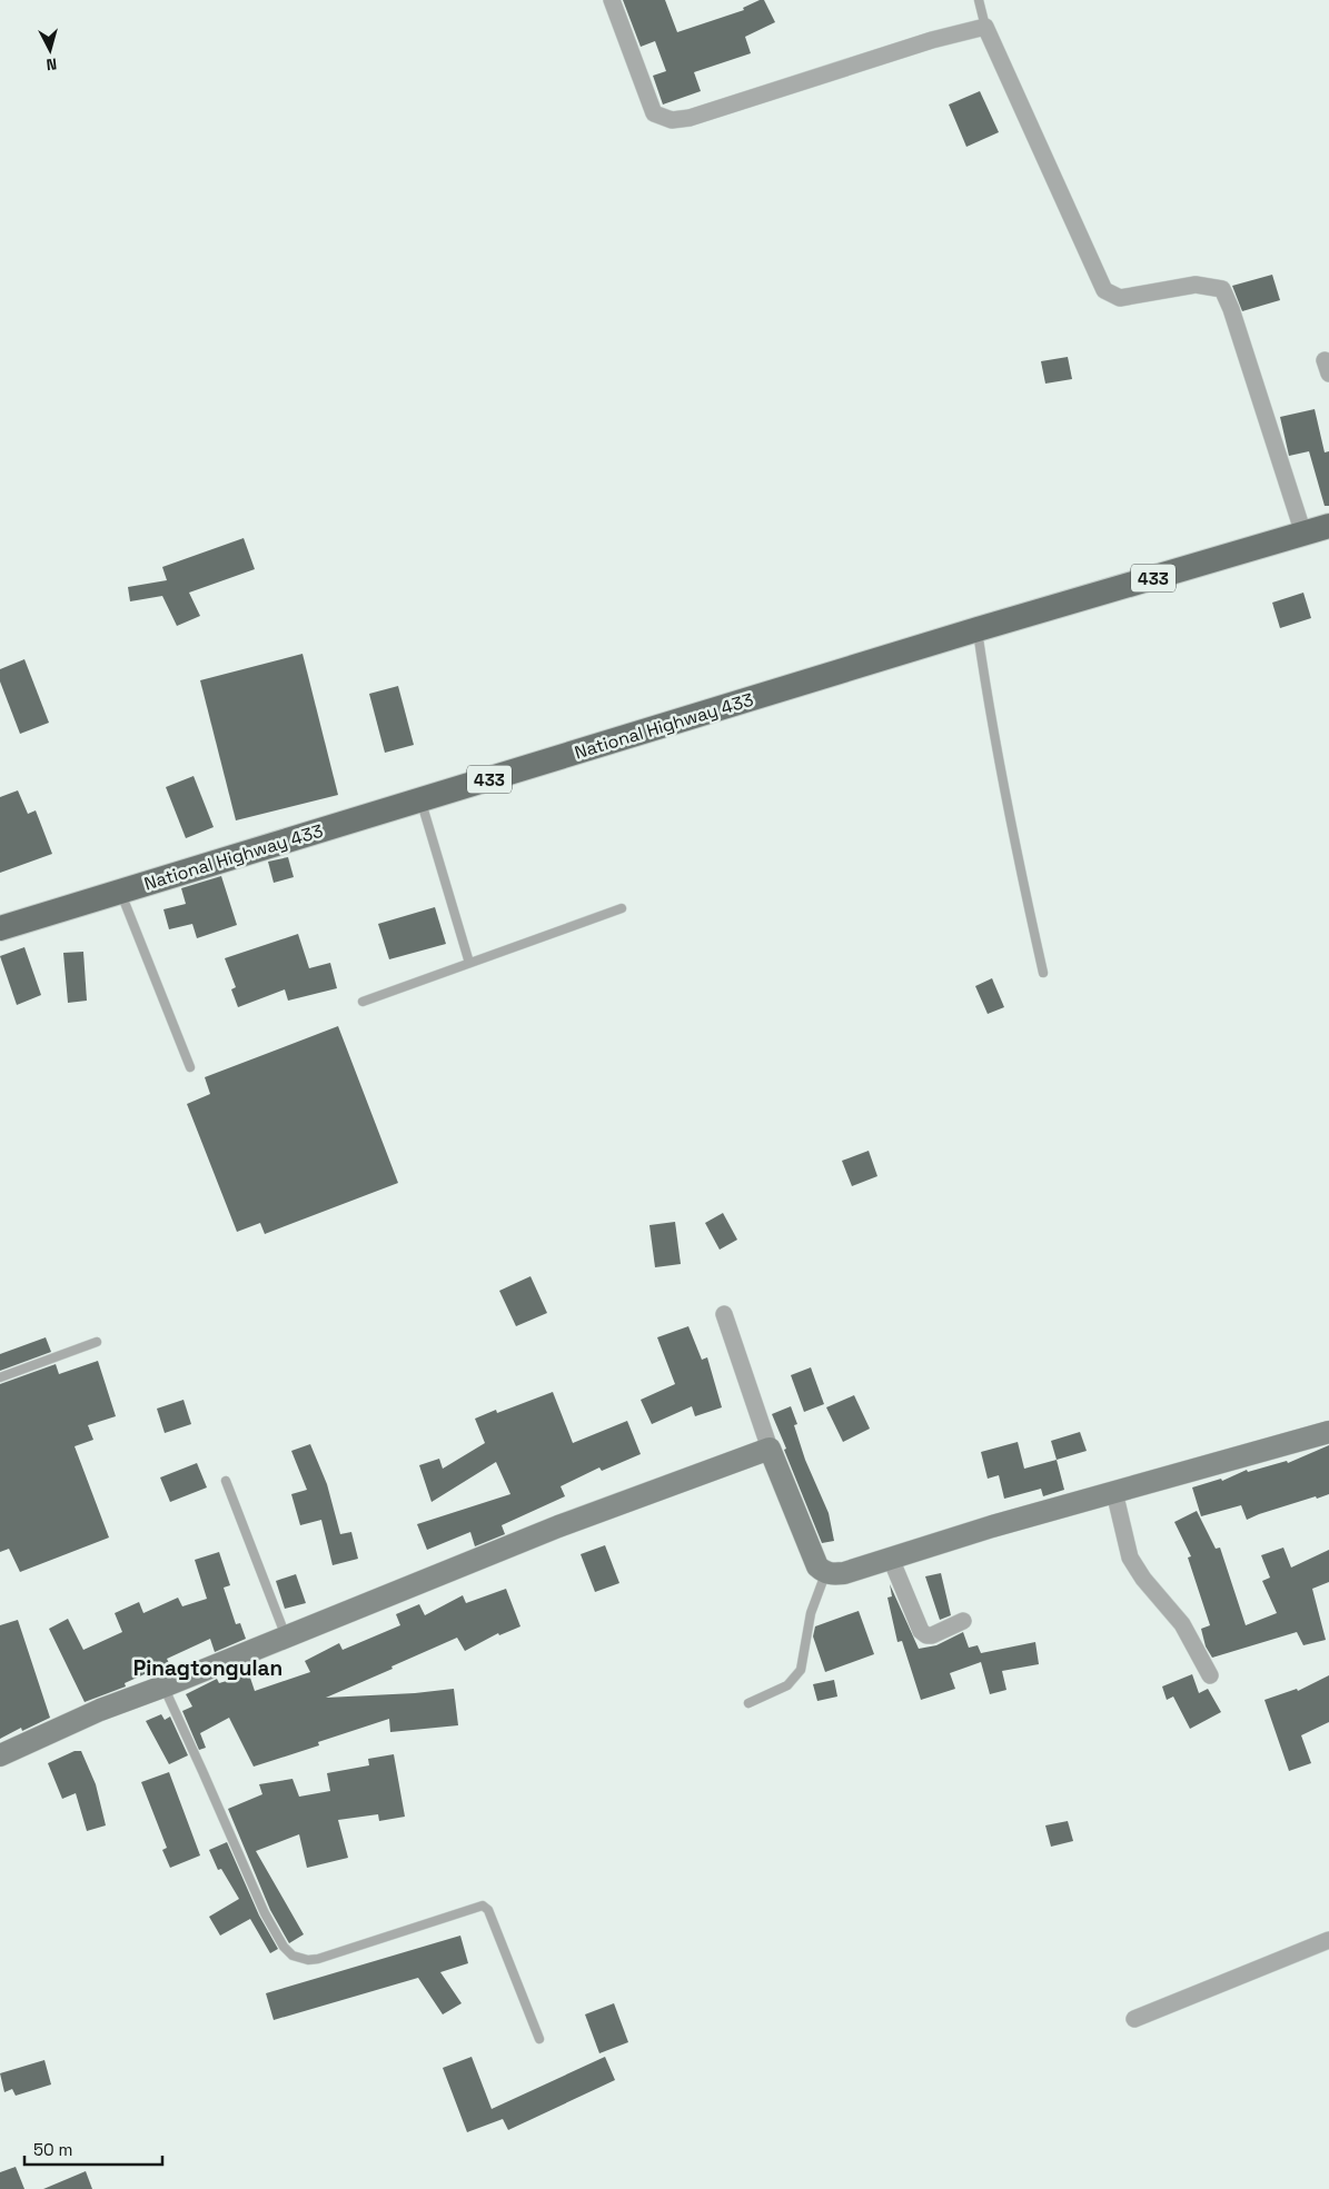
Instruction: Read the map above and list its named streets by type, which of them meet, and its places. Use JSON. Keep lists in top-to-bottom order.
{
  "streets": {
    "main road": ["433", "National Highway 433"]
  },
  "districts": ["Pinagtongulan"],
  "scale_bar": "50 m",
  "north": "bottom"
}
